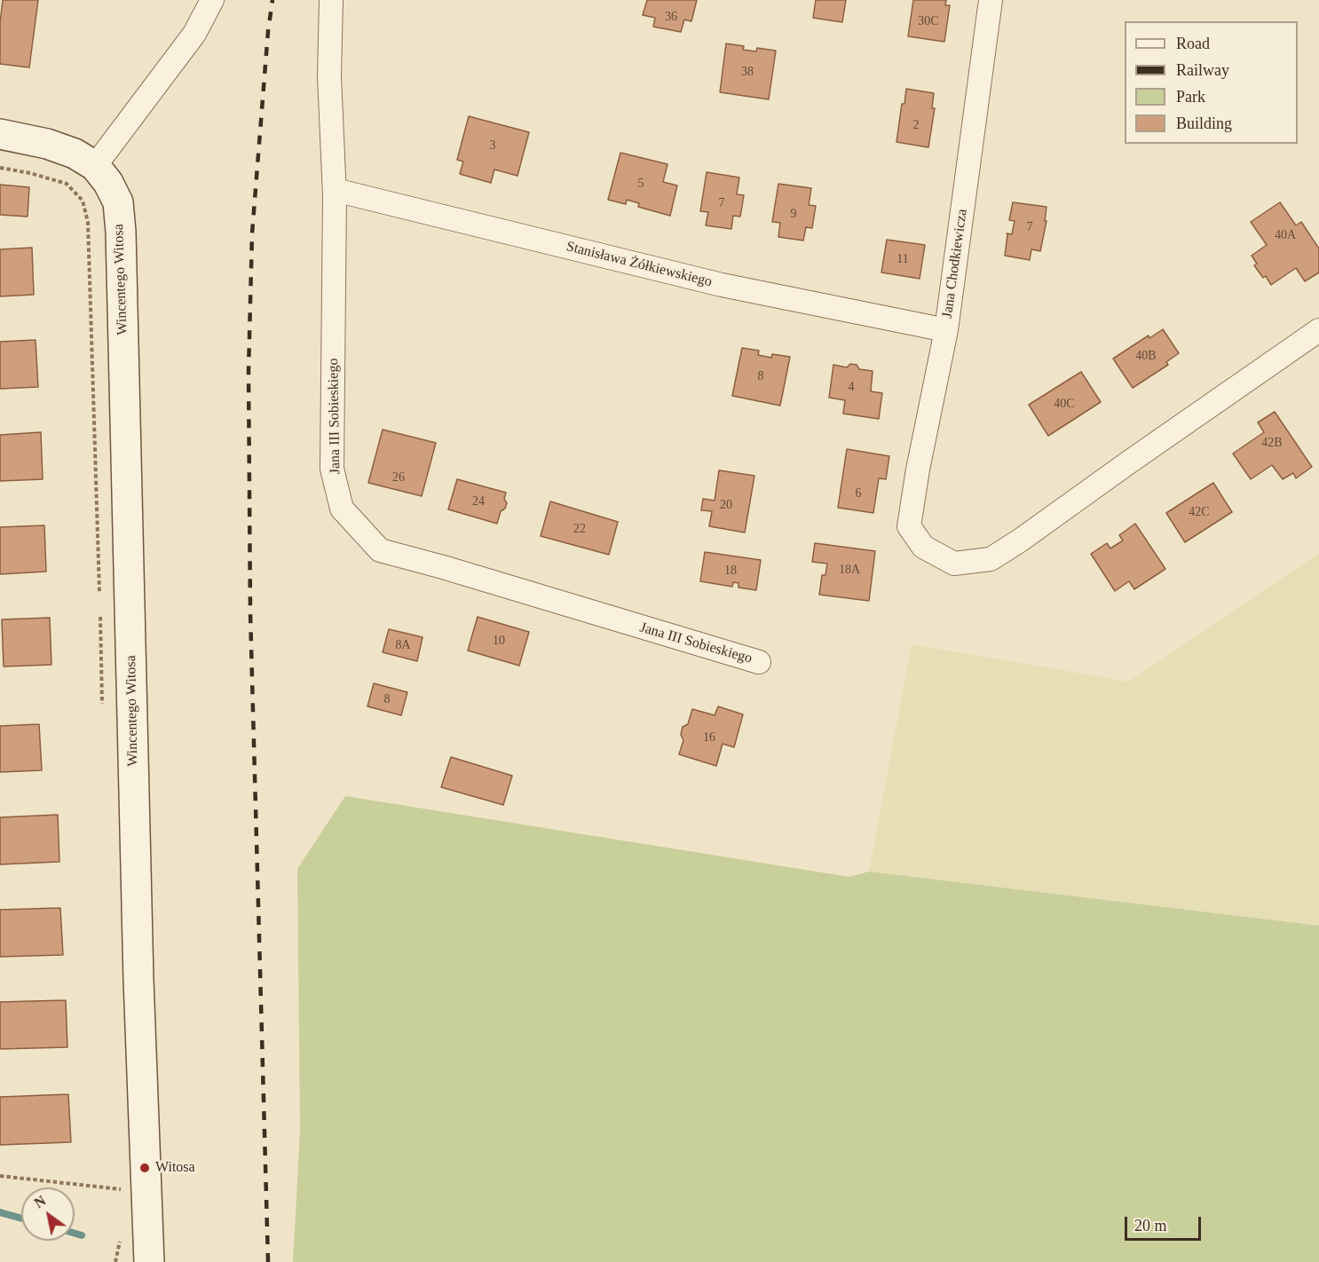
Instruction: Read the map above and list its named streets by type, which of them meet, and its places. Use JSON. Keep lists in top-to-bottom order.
{
  "streets": {
    "street": [
      "Jana Chodkiewicza",
      "Stanisława Żółkiewskiego",
      "Wincentego Witosa",
      "Jana III Sobieskiego"
    ]
  },
  "crossings": [
    ["Jana Chodkiewicza", "Stanisława Żółkiewskiego"],
    ["Stanisława Żółkiewskiego", "Jana III Sobieskiego"]
  ],
  "places": ["Witosa"],
  "house_numbers": [
    "36",
    "30C",
    "38",
    "2",
    "3",
    "5",
    "7",
    "9",
    "7",
    "40A",
    "11",
    "40B",
    "8",
    "4",
    "40C",
    "42B",
    "26",
    "6",
    "24",
    "20",
    "42C",
    "22",
    "18A",
    "18",
    "10",
    "8A",
    "8",
    "16"
  ],
  "legend": [
    "Road",
    "Railway",
    "Park",
    "Building"
  ],
  "scale_bar": "20 m",
  "north": "top left"
}
